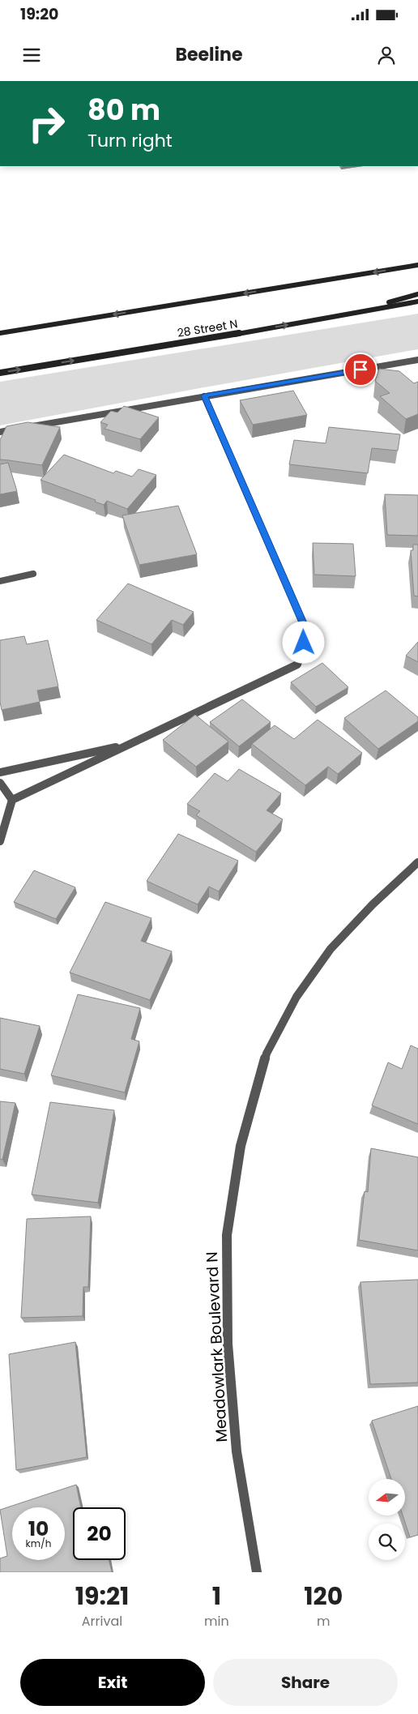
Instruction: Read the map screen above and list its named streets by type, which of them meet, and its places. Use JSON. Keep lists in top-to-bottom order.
{
  "streets": {
    "main road": ["28 Street N"],
    "street": ["Meadowlark Boulevard N"]
  },
  "north": "left",
  "page": {
    "status": "19:20",
    "header": "Beeline",
    "turn": ["80 m", "Turn right"],
    "speed": "10 km/h",
    "limit": "20",
    "eta": [
      "19:21",
      "Arrival",
      "1",
      "min",
      "120",
      "m"
    ],
    "buttons": ["Exit", "Share"]
  }
}
